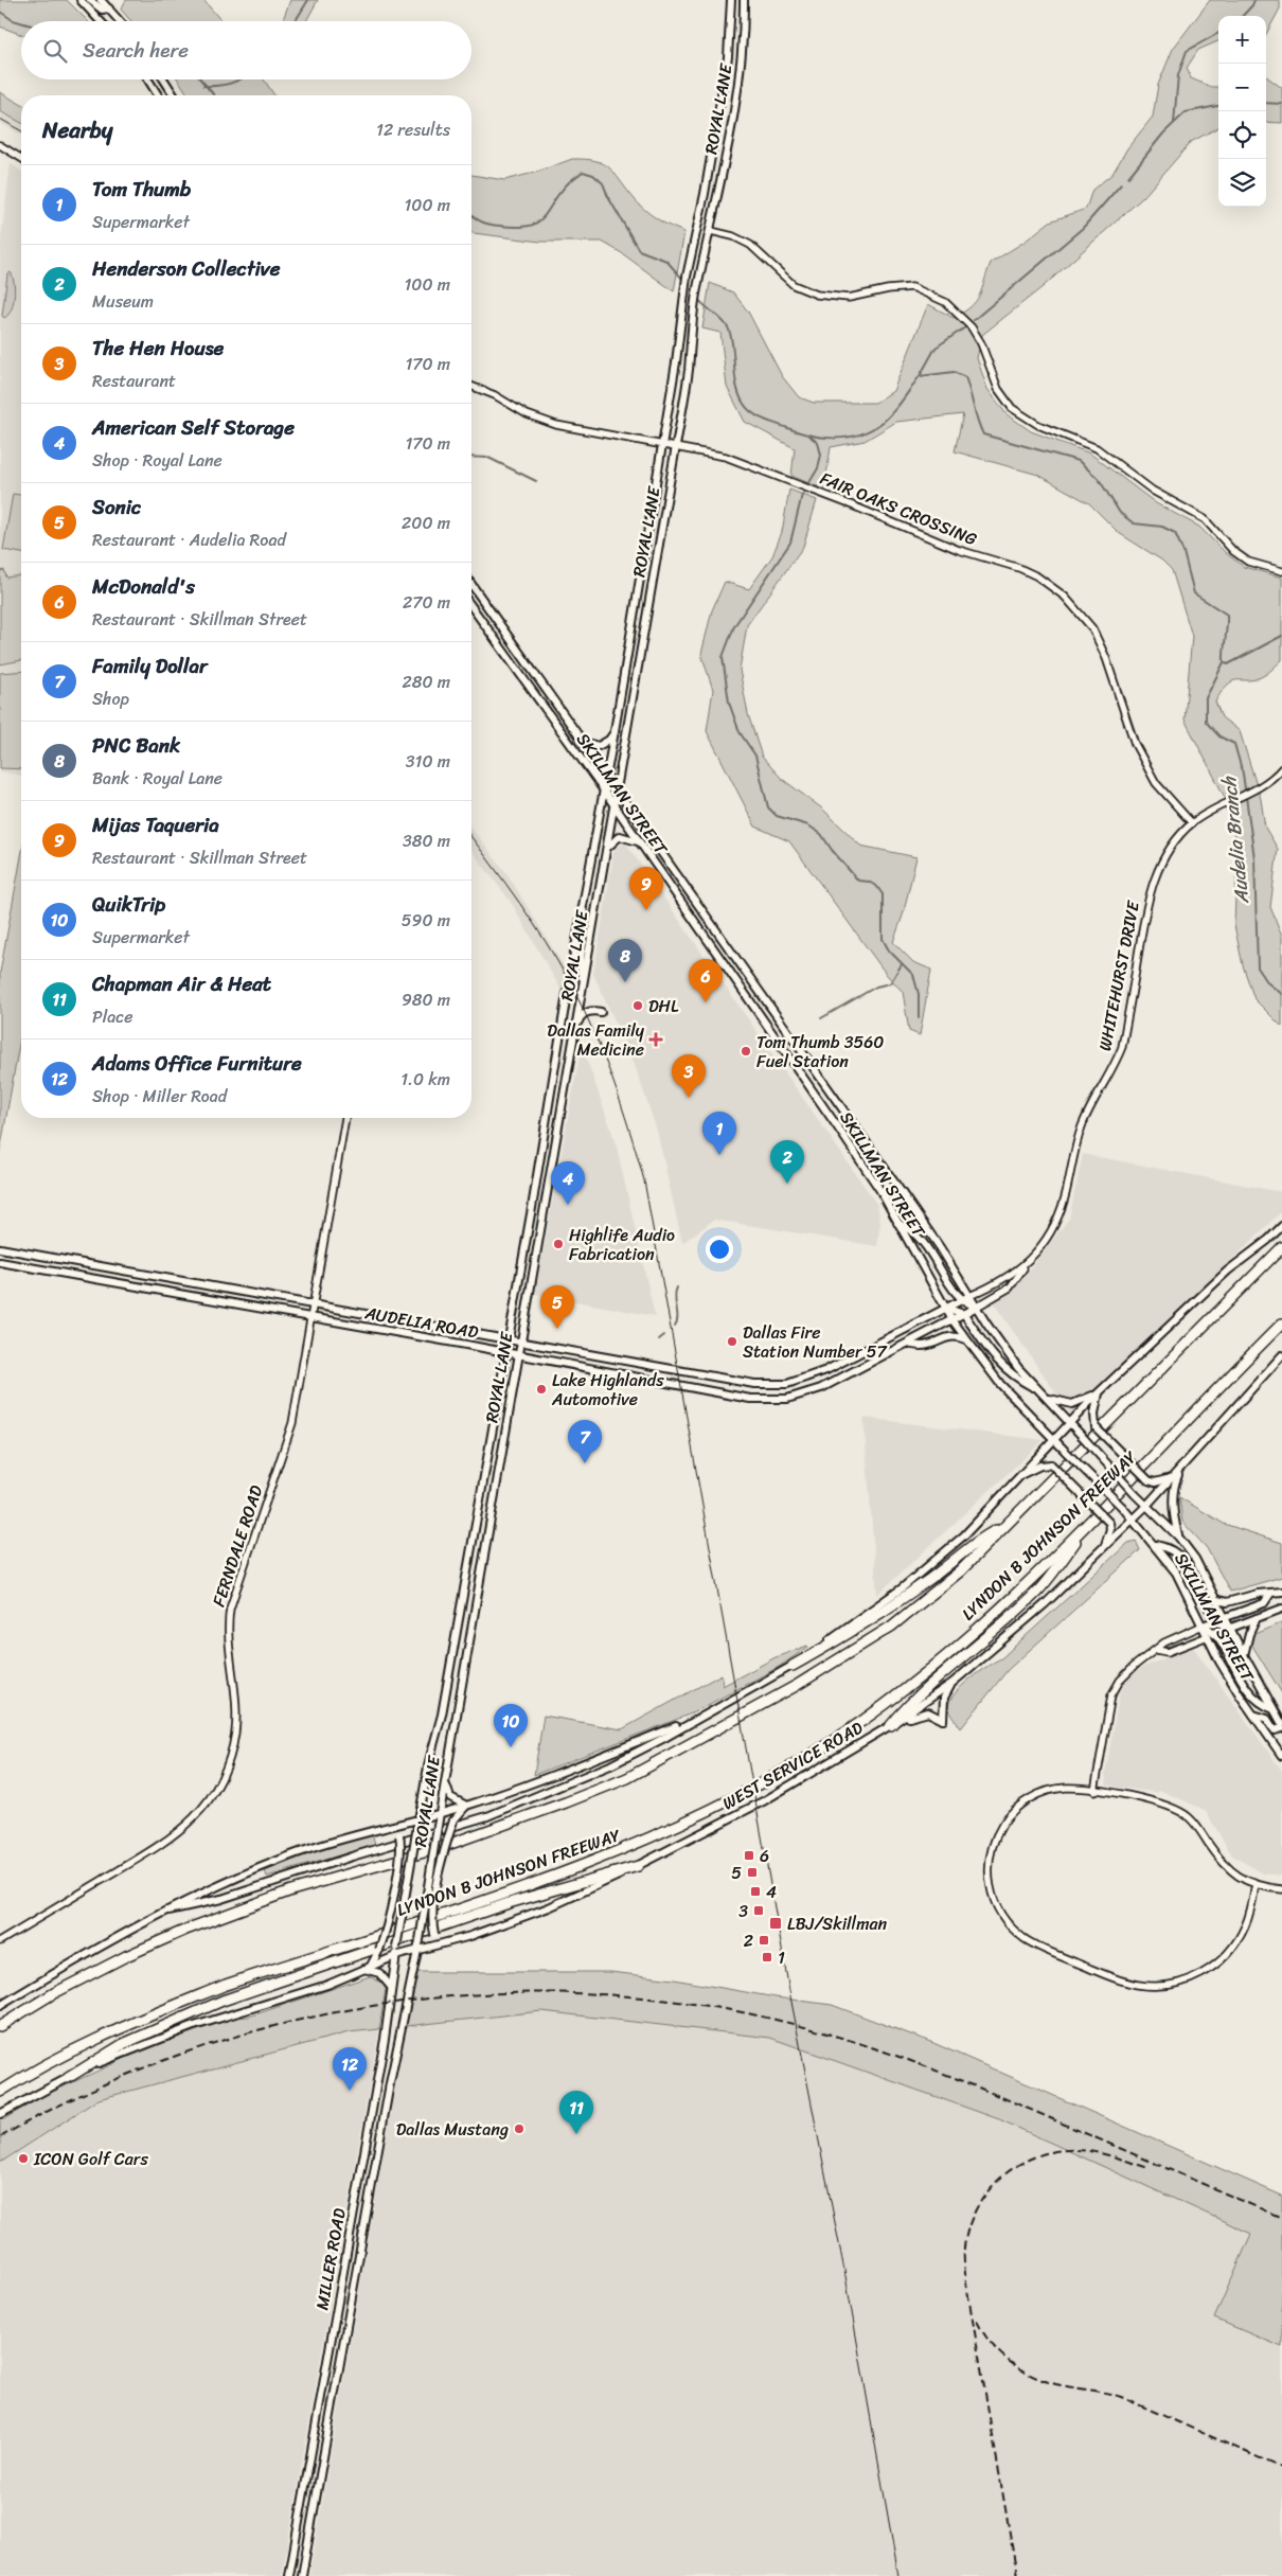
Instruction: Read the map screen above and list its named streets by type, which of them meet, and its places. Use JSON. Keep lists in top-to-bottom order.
{
  "streets": {
    "highway": ["LYNDON B JOHNSON FREEWAY"],
    "main road": [
      "ROYAL LANE",
      "SKILLMAN STREET",
      "AUDELIA ROAD",
      "WEST SERVICE ROAD",
      "MILLER ROAD"
    ],
    "street": ["FAIR OAKS CROSSING", "WHITEHURST DRIVE", "FERNDALE ROAD"]
  },
  "crossings": [
    ["ROYAL LANE", "FAIR OAKS CROSSING"],
    ["ROYAL LANE", "SKILLMAN STREET"],
    ["ROYAL LANE", "AUDELIA ROAD"],
    ["ROYAL LANE", "WEST SERVICE ROAD"],
    ["ROYAL LANE", "MILLER ROAD"],
    ["FAIR OAKS CROSSING", "WHITEHURST DRIVE"],
    ["SKILLMAN STREET", "WHITEHURST DRIVE"],
    ["SKILLMAN STREET", "AUDELIA ROAD"],
    ["SKILLMAN STREET", "WEST SERVICE ROAD"],
    ["WHITEHURST DRIVE", "AUDELIA ROAD"],
    ["AUDELIA ROAD", "FERNDALE ROAD"],
    ["WEST SERVICE ROAD", "MILLER ROAD"]
  ],
  "water": ["Audelia Branch"],
  "places": {
    "other": [
      "DHL",
      "Tom Thumb 3560 Fuel Station",
      "Highlife Audio Fabrication",
      "Dallas Fire Station Number 57",
      "Lake Highlands Automotive",
      "Dallas Mustang",
      "ICON Golf Cars"
    ],
    "health": ["Dallas Family Medicine"],
    "transit": [
      "6",
      "5",
      "4",
      "3",
      "LBJ/Skillman",
      "2",
      "1"
    ]
  },
  "page": {
    "map_buttons": ["+", "−"],
    "search": "Search here",
    "heading": ["Nearby", "12 results"],
    "list": [
      {
        "mark": "1",
        "name": "Tom Thumb",
        "note": "Supermarket",
        "value": "100 m"
      },
      {
        "mark": "2",
        "name": "Henderson Collective",
        "note": "Museum",
        "value": "100 m"
      },
      {
        "mark": "3",
        "name": "The Hen House",
        "note": "Restaurant",
        "value": "170 m"
      },
      {
        "mark": "4",
        "name": "American Self Storage",
        "note": "Shop · Royal Lane",
        "value": "170 m"
      },
      {
        "mark": "5",
        "name": "Sonic",
        "note": "Restaurant · Audelia Road",
        "value": "200 m"
      },
      {
        "mark": "6",
        "name": "McDonald's",
        "note": "Restaurant · Skillman Street",
        "value": "270 m"
      },
      {
        "mark": "7",
        "name": "Family Dollar",
        "note": "Shop",
        "value": "280 m"
      },
      {
        "mark": "8",
        "name": "PNC Bank",
        "note": "Bank · Royal Lane",
        "value": "310 m"
      },
      {
        "mark": "9",
        "name": "Mijas Taqueria",
        "note": "Restaurant · Skillman Street",
        "value": "380 m"
      },
      {
        "mark": "10",
        "name": "QuikTrip",
        "note": "Supermarket",
        "value": "590 m"
      },
      {
        "mark": "11",
        "name": "Chapman Air & Heat",
        "note": "Place",
        "value": "980 m"
      },
      {
        "mark": "12",
        "name": "Adams Office Furniture",
        "note": "Shop · Miller Road",
        "value": "1.0 km"
      }
    ],
    "pins": [
      "9",
      "8",
      "6",
      "3",
      "1",
      "2",
      "4",
      "5",
      "7",
      "10",
      "12",
      "11"
    ]
  }
}
